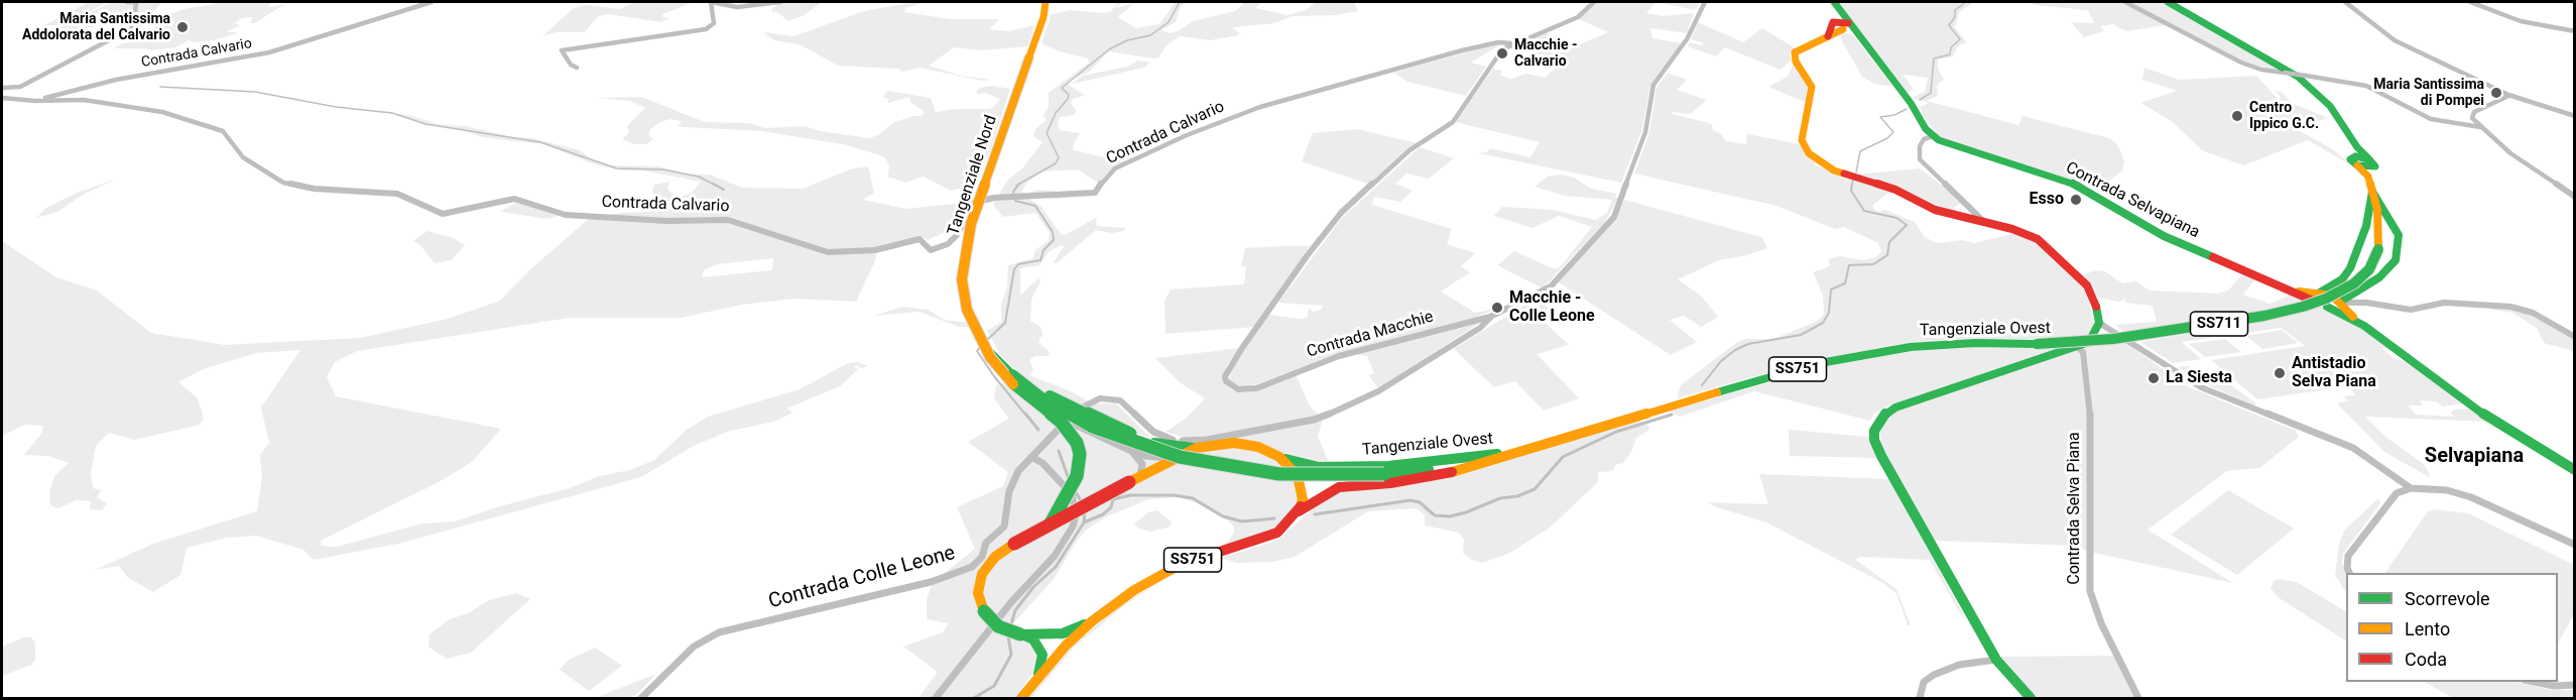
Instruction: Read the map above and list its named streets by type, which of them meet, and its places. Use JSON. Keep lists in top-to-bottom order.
{
  "streets": {
    "main road": [
      "Tangenziale Nord",
      "Contrada Selvapiana",
      "SS711",
      "Tangenziale Ovest",
      "SS751"
    ],
    "street": [
      "Contrada Calvario",
      "Contrada Macchie",
      "Contrada Selva Piana",
      "Contrada Colle Leone"
    ]
  },
  "crossings": [
    ["Contrada Calvario", "Contrada Macchie"],
    ["Tangenziale Nord", "Tangenziale Ovest"],
    ["Tangenziale Ovest", "SS751"],
    ["Contrada Macchie", "Contrada Colle Leone"]
  ],
  "districts": ["Selvapiana"],
  "places": [
    "Maria Santissima Addolorata del Calvario",
    "Macchie - Calvario",
    "Maria Santissima di Pompei",
    "Centro Ippico G.C.",
    "Esso",
    "Macchie - Colle Leone",
    "Antistadio Selva Piana",
    "La Siesta"
  ],
  "legend": ["Scorrevole", "Lento", "Coda"]
}
